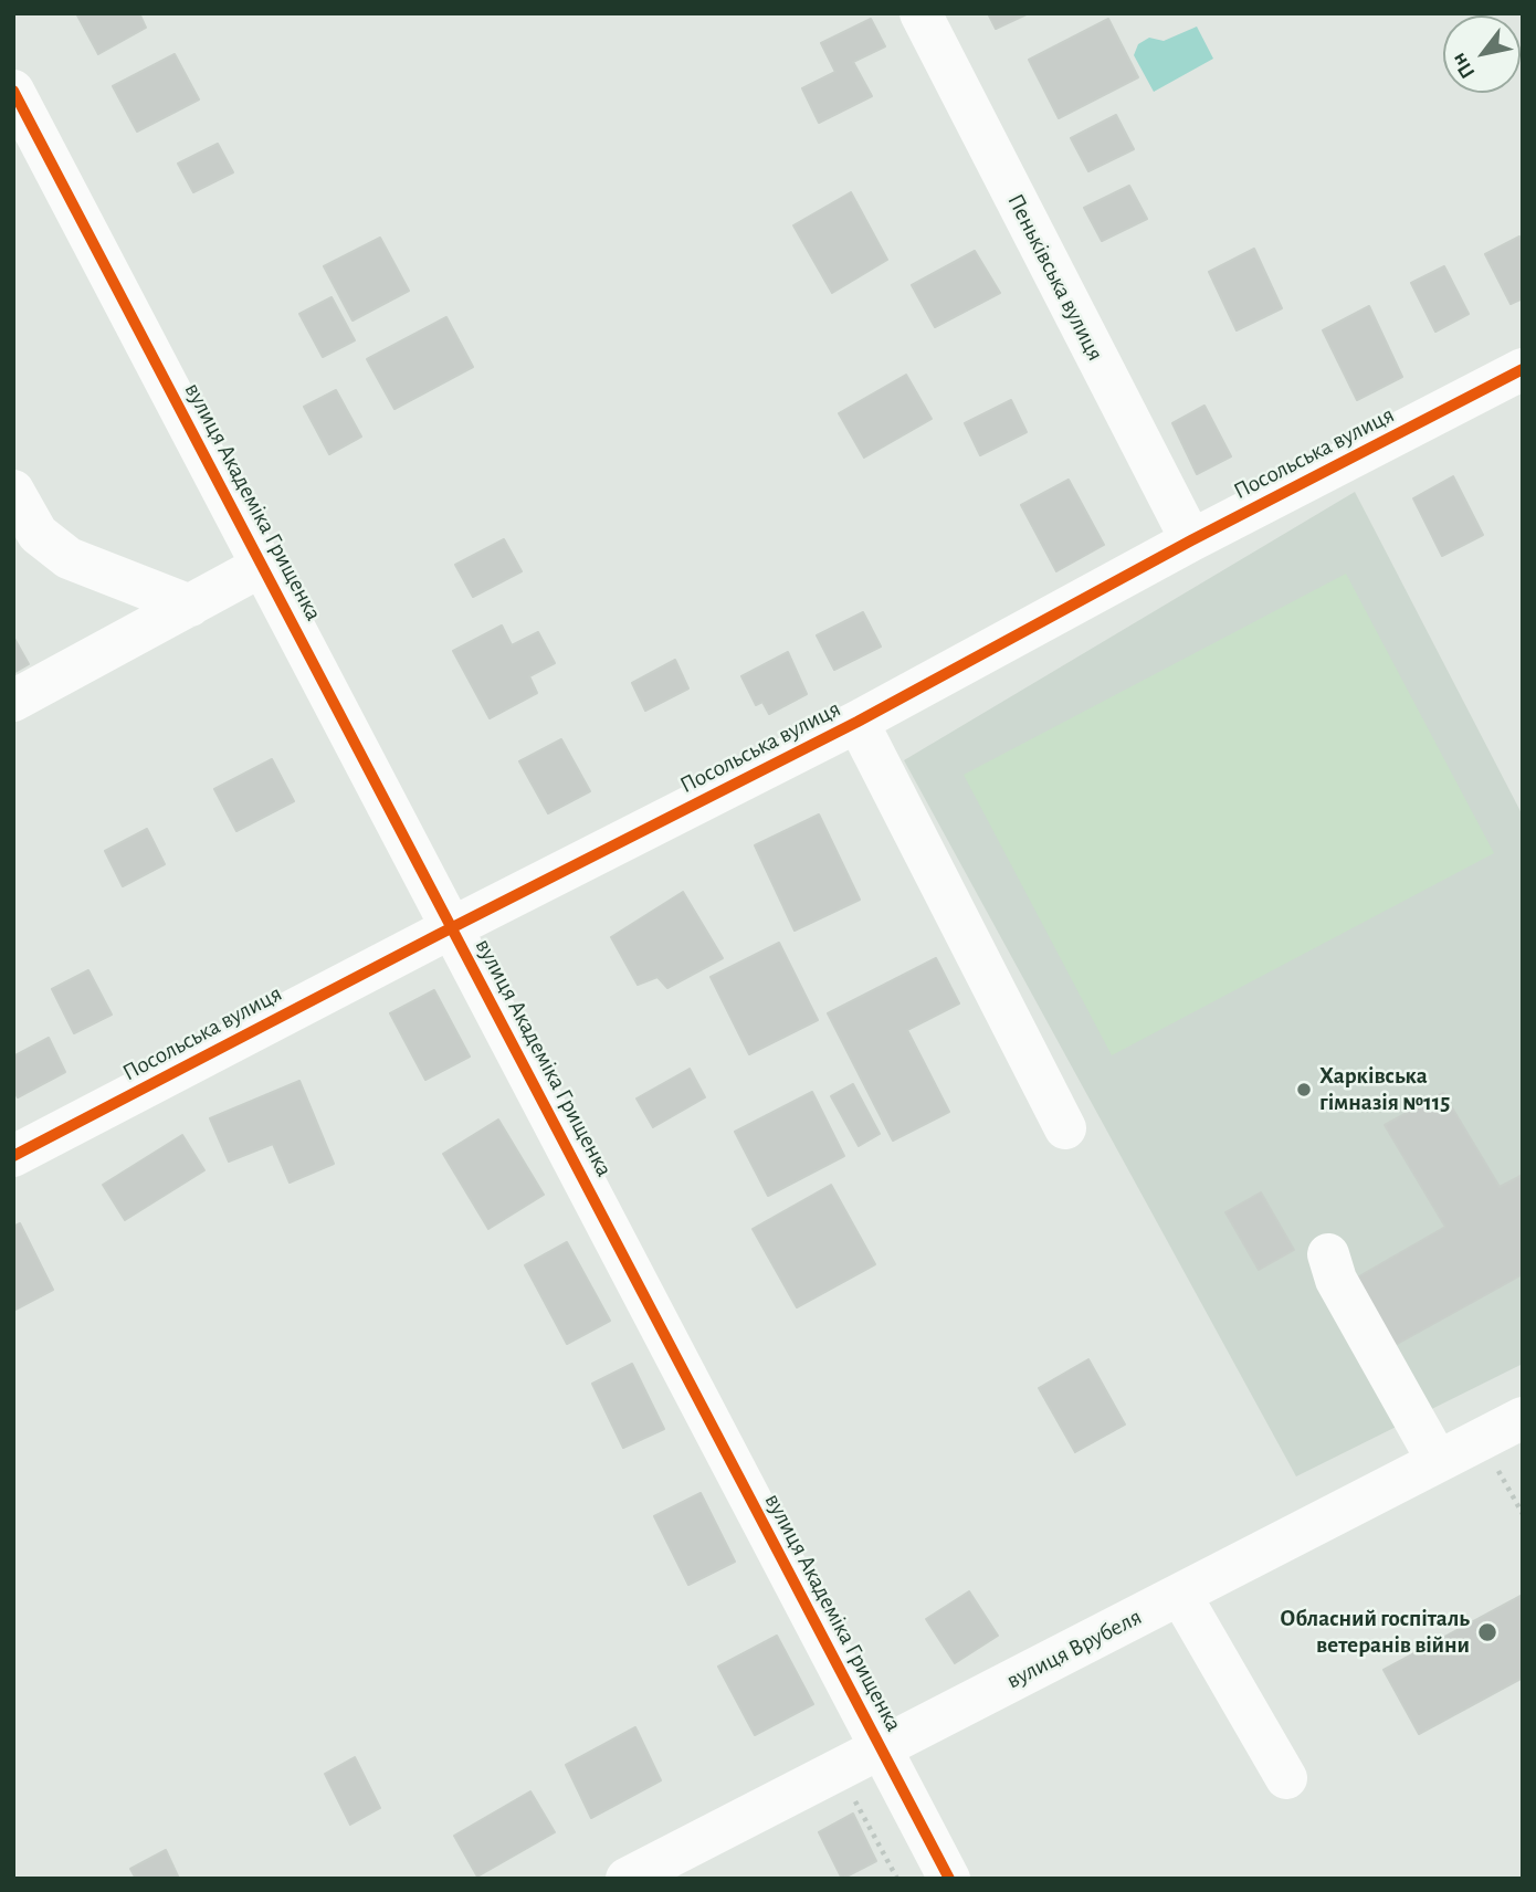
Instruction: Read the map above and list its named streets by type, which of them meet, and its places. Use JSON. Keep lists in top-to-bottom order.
{
  "streets": {
    "street": [
      "Пеньківська вулиця",
      "Посольська вулиця",
      "вулиця Академіка Грищенка",
      "вулиця Врубеля"
    ]
  },
  "crossings": [
    ["Пеньківська вулиця", "Посольська вулиця"],
    ["Посольська вулиця", "вулиця Академіка Грищенка"],
    ["вулиця Академіка Грищенка", "вулиця Врубеля"]
  ],
  "places": ["Харківська гімназія №115", "Обласний госпіталь ветеранів війни"],
  "north": "bottom left"
}
